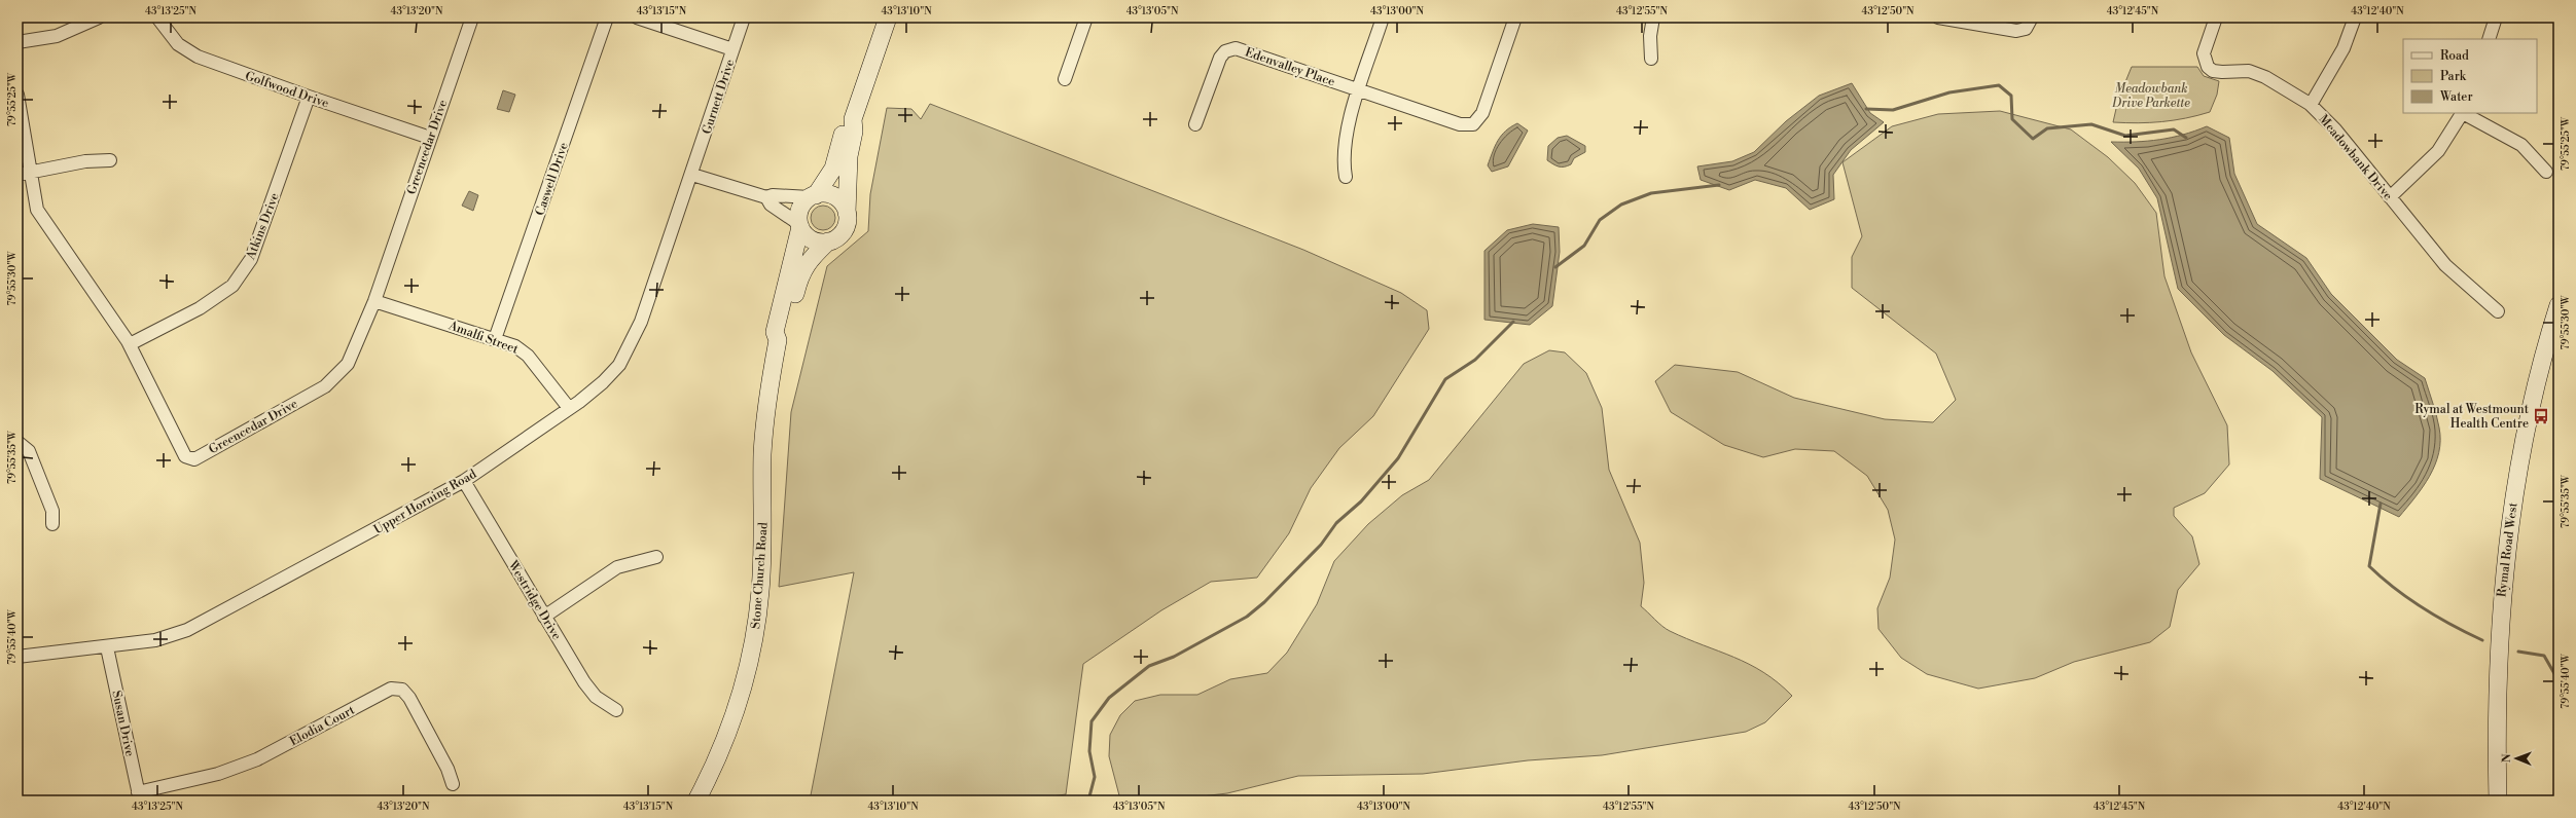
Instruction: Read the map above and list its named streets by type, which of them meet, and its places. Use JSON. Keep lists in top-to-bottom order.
{
  "streets": {
    "main road": ["Rymal Road West", "Stone Church Road"],
    "street": [
      "Edenvalley Place",
      "Golfwood Drive",
      "Gurnett Drive",
      "Greencedar Drive",
      "Meadowbank Drive",
      "Caswell Drive",
      "Atkins Drive",
      "Amalfi Street",
      "Upper Horning Road",
      "Westridge Drive",
      "Susan Drive",
      "Elodia Court"
    ]
  },
  "crossings": [
    ["Golfwood Drive", "Greencedar Drive"],
    ["Golfwood Drive", "Atkins Drive"],
    ["Gurnett Drive", "Upper Horning Road"],
    ["Greencedar Drive", "Atkins Drive"],
    ["Greencedar Drive", "Amalfi Street"],
    ["Caswell Drive", "Amalfi Street"],
    ["Amalfi Street", "Upper Horning Road"],
    ["Upper Horning Road", "Westridge Drive"],
    ["Upper Horning Road", "Susan Drive"],
    ["Susan Drive", "Elodia Court"]
  ],
  "parks": ["Meadowbank Drive Parkette"],
  "places": {
    "bus stop": ["Rymal at Westmount Health Centre"]
  },
  "legend": ["Road", "Park", "Water"],
  "north": "left",
  "coordinates": [
    "43°13'25\"N",
    "43°13'20\"N",
    "43°13'15\"N",
    "43°13'10\"N",
    "43°13'05\"N",
    "43°13'00\"N",
    "43°12'55\"N",
    "43°12'50\"N",
    "43°12'45\"N",
    "43°12'40\"N",
    "79°55'25\"W",
    "79°55'30\"W",
    "79°55'35\"W",
    "79°55'40\"W"
  ]
}
